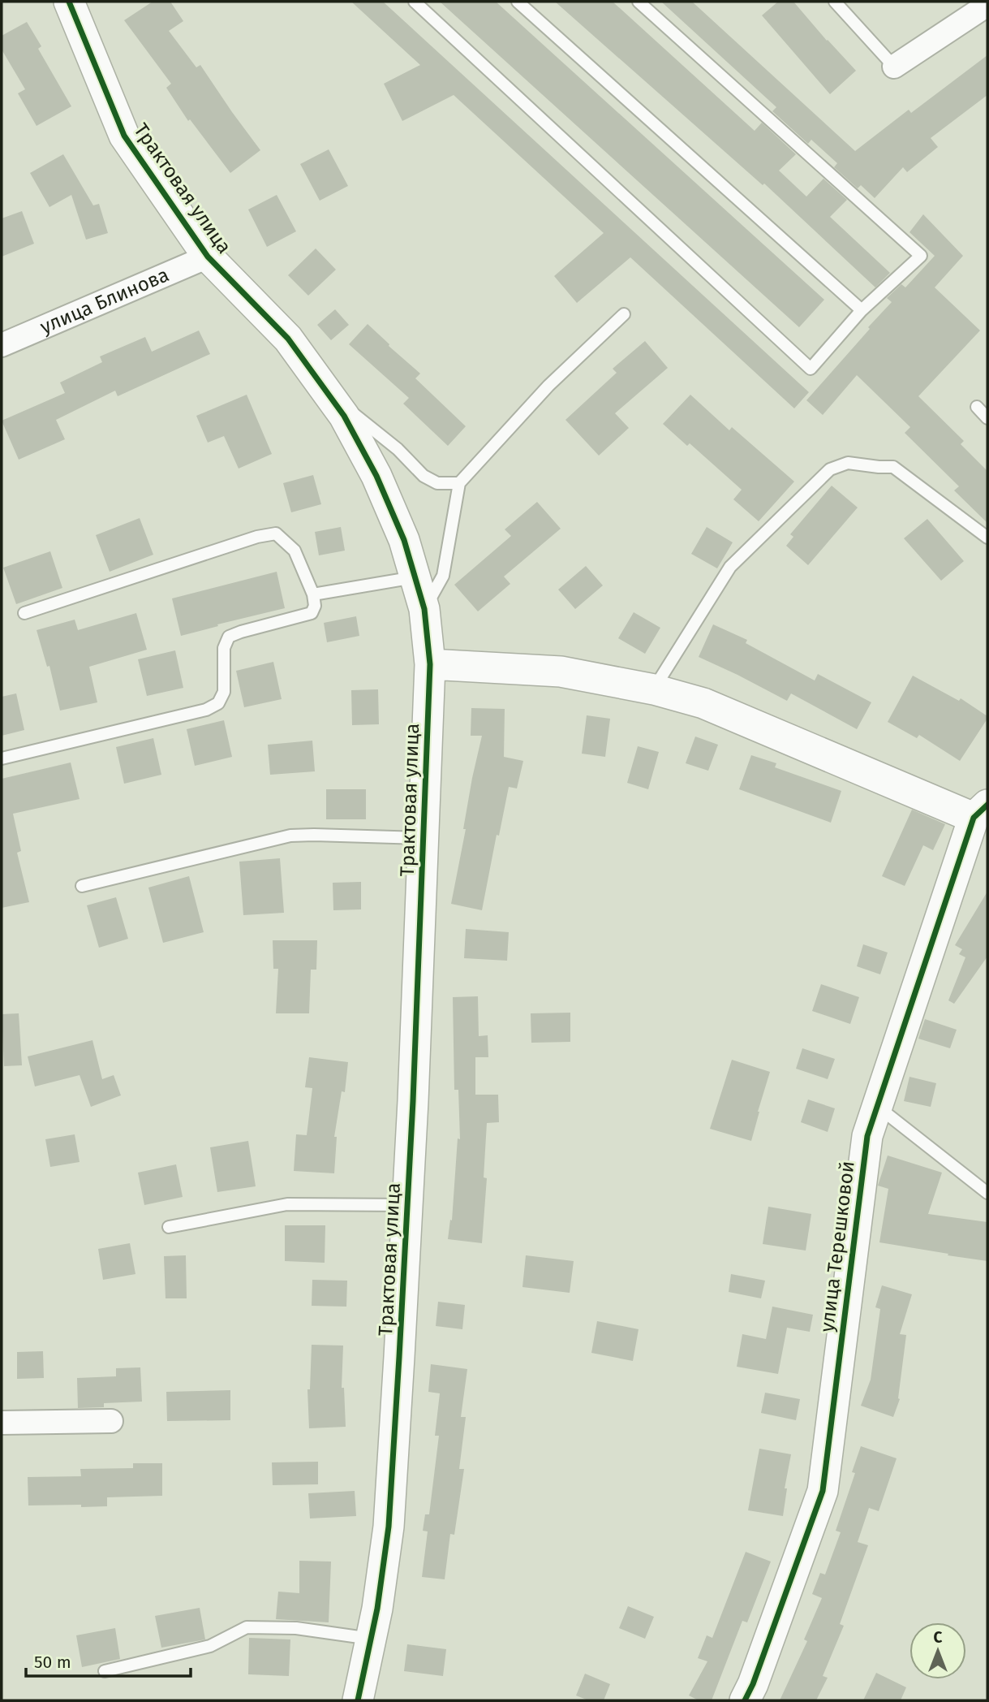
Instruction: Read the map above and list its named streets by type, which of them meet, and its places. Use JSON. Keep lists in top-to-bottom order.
{
  "streets": {
    "street": ["Трактовая улица", "улица Блинова", "улица Терешковой"]
  },
  "crossings": [
    ["Трактовая улица", "улица Блинова"]
  ],
  "scale_bar": "50 m",
  "north": "top"
}
